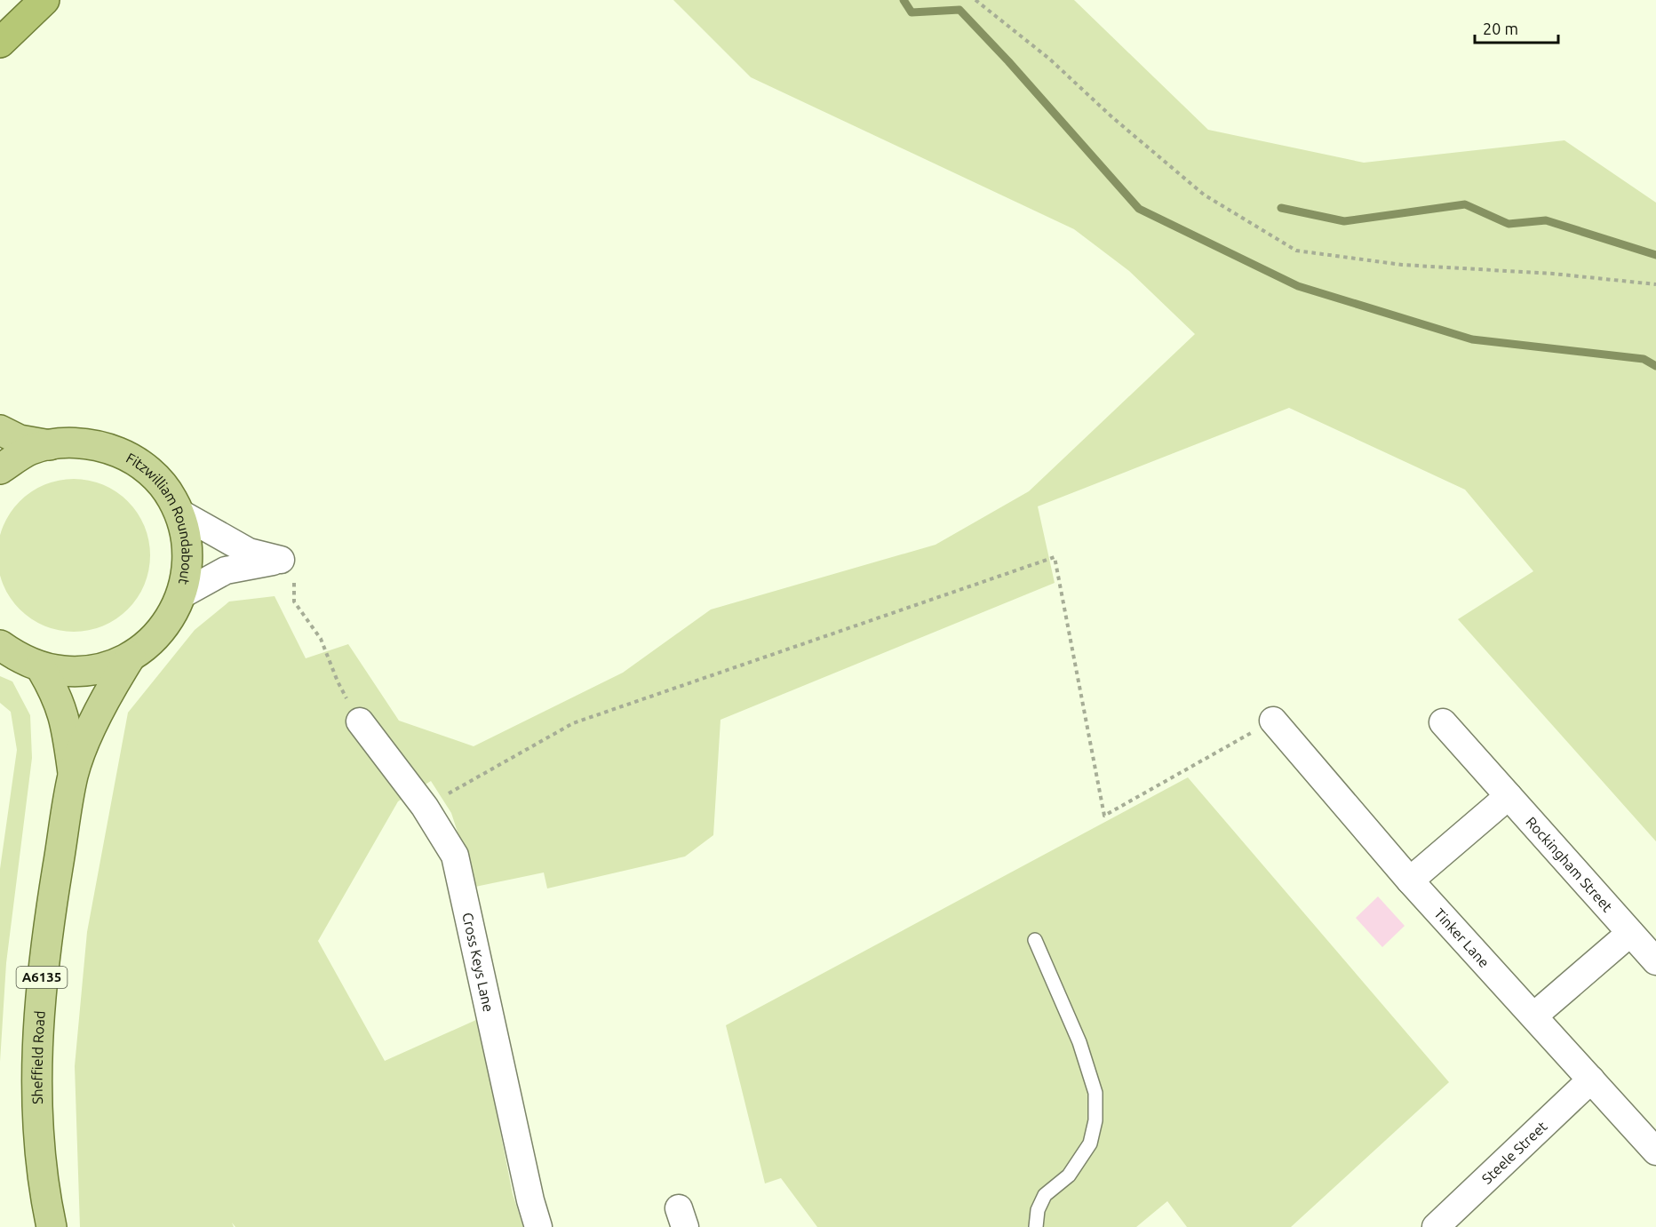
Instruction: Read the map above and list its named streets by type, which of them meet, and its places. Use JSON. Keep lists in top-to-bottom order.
{
  "streets": {
    "main road": ["Fitzwilliam Roundabout", "A6135", "Sheffield Road"],
    "street": [
      "Rockingham Street",
      "Tinker Lane",
      "Cross Keys Lane",
      "Steele Street"
    ]
  },
  "crossings": [
    ["Fitzwilliam Roundabout", "Sheffield Road"],
    ["Tinker Lane", "Steele Street"]
  ],
  "scale_bar": "20 m"
}
